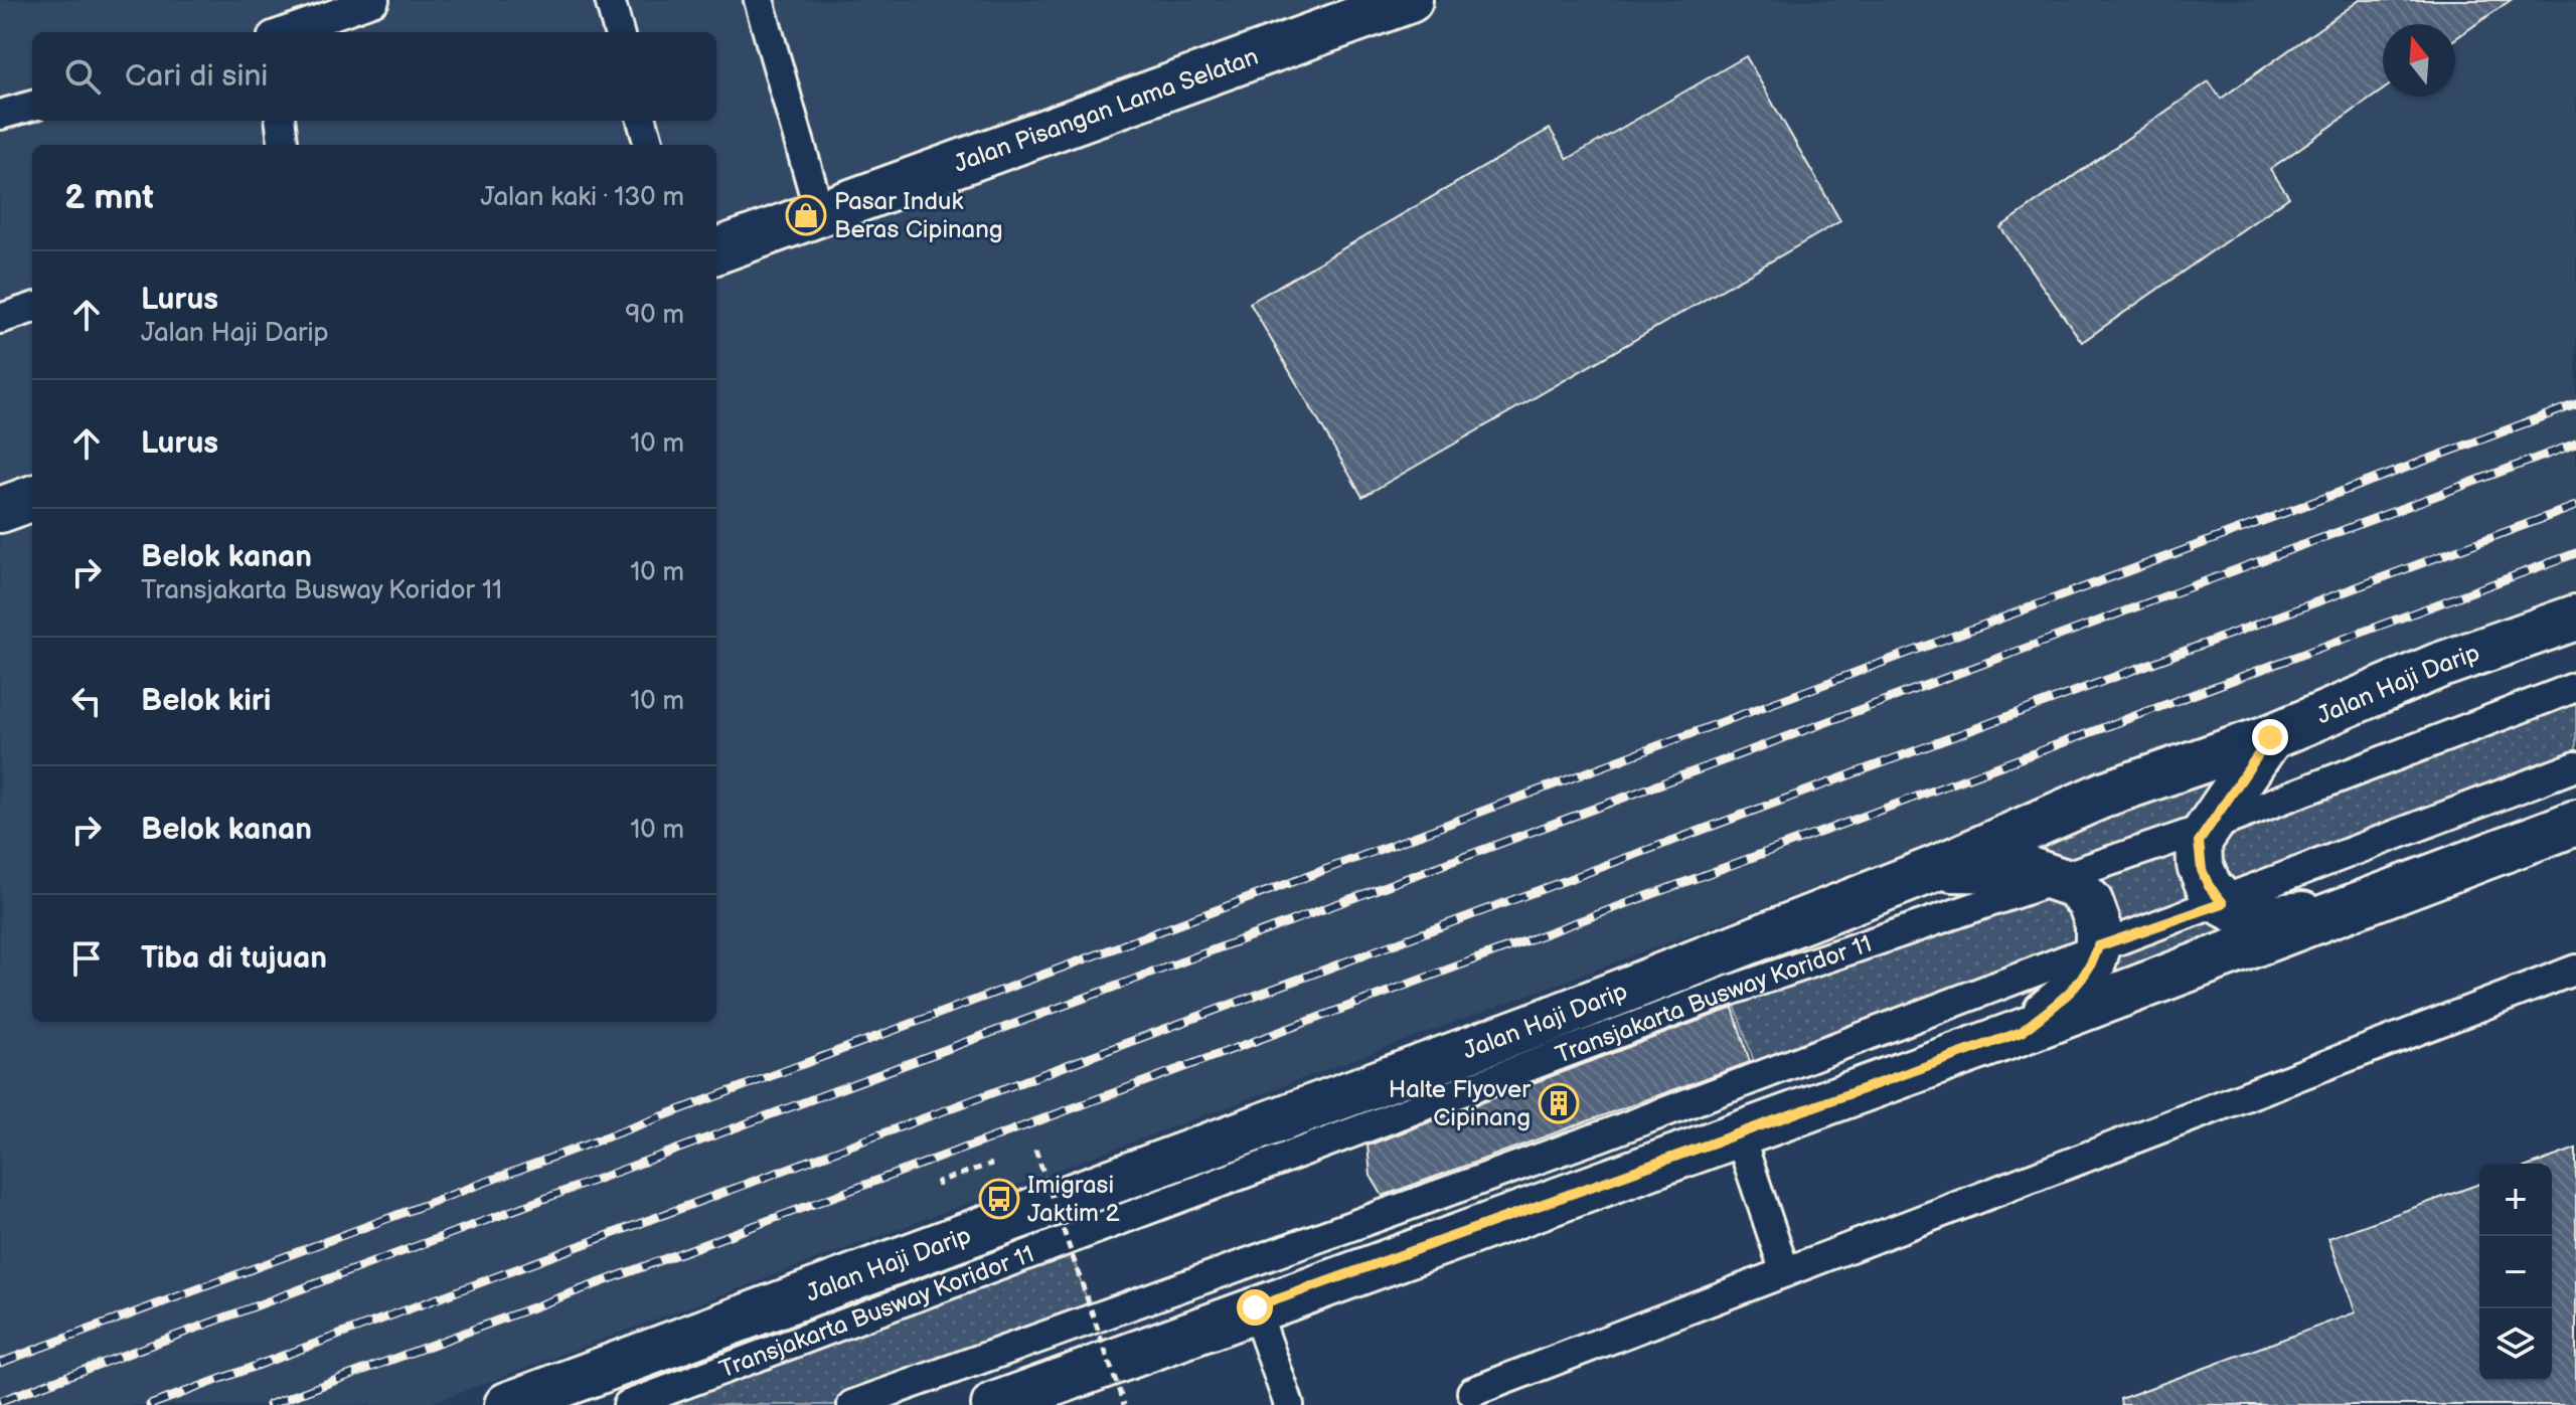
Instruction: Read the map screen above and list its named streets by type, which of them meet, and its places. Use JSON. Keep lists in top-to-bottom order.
{
  "streets": {
    "main road": ["Jalan Pisangan Lama Selatan", "Jalan Haji Darip"],
    "lane": ["Transjakarta Busway Koridor 11"]
  },
  "places": {
    "shop": ["Pasar Induk Beras Cipinang"],
    "building": ["Halte Flyover Cipinang"],
    "bus stop": ["Imigrasi Jaktim 2"]
  },
  "north": "top",
  "page": {
    "search": "Cari di sini",
    "heading": ["2 mnt", "Jalan kaki · 130 m"],
    "list": [
      ["Lurus", "Jalan Haji Darip", "90 m"],
      ["Lurus", "10 m"],
      ["Belok kanan", "Transjakarta Busway Koridor 11", "10 m"],
      ["Belok kiri", "10 m"],
      ["Belok kanan", "10 m"],
      "Tiba di tujuan"
    ],
    "map_buttons": ["+", "−"]
  }
}
